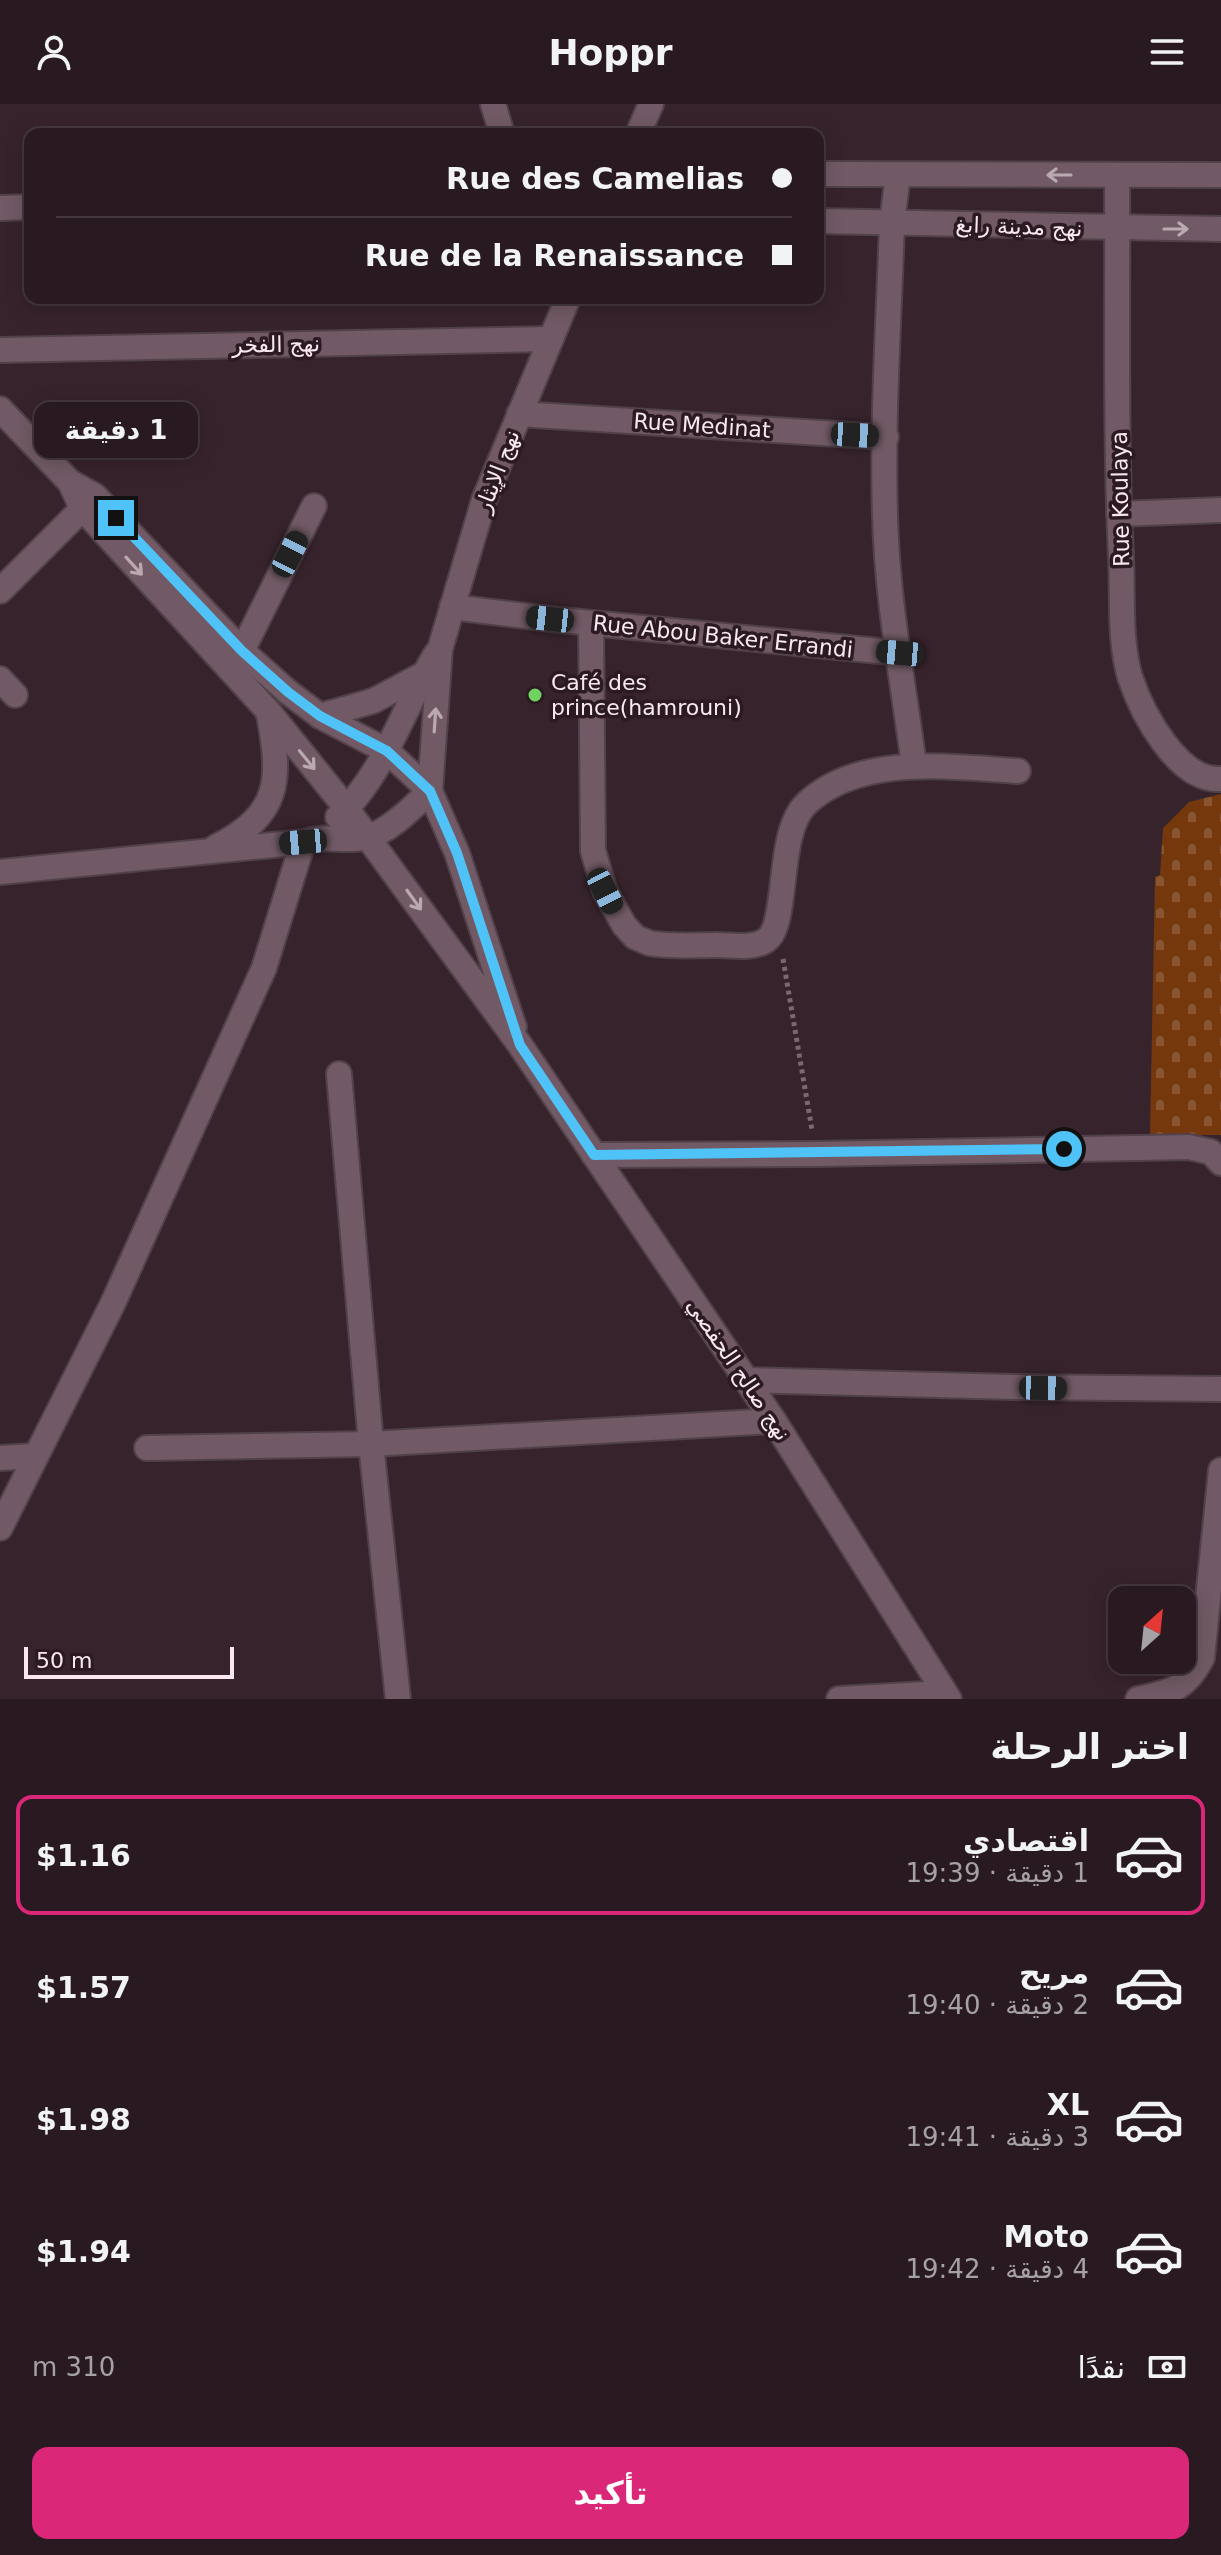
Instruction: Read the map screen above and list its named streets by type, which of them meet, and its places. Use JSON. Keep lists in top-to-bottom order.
{
  "streets": {
    "street": [
      "نهج مدينة رابغ",
      "نهج الفخر",
      "Rue Medinat",
      "نهج الإيثار",
      "Rue Koulaya",
      "Rue Abou Baker Errandi",
      "نهج صالح الحفصي"
    ]
  },
  "crossings": [
    ["نهج مدينة رابغ", "Rue Koulaya"],
    ["نهج الفخر", "نهج الإيثار"],
    ["Rue Medinat", "نهج الإيثار"],
    ["نهج الإيثار", "Rue Abou Baker Errandi"]
  ],
  "places": ["Café des prince(hamrouni)"],
  "scale_bar": "50 m",
  "north": "top right",
  "page": {
    "header": "Hoppr",
    "banner": ["Rue des Camelias", "Rue de la Renaissance"],
    "bubble": "1 دقيقة",
    "scale": "50 m",
    "heading": "اختر الرحلة",
    "list": [
      {
        "name": "اقتصادي",
        "note": "1 دقيقة · 19:39",
        "value": "$1.16"
      },
      {
        "name": "مريح",
        "note": "2 دقيقة · 19:40",
        "value": "$1.57"
      },
      {
        "name": "XL",
        "note": "3 دقيقة · 19:41",
        "value": "$1.98"
      },
      {
        "name": "Moto",
        "note": "4 دقيقة · 19:42",
        "value": "$1.94"
      }
    ],
    "pay": ["نقدًا", "310 m"],
    "buttons": "تأكيد"
  }
}
